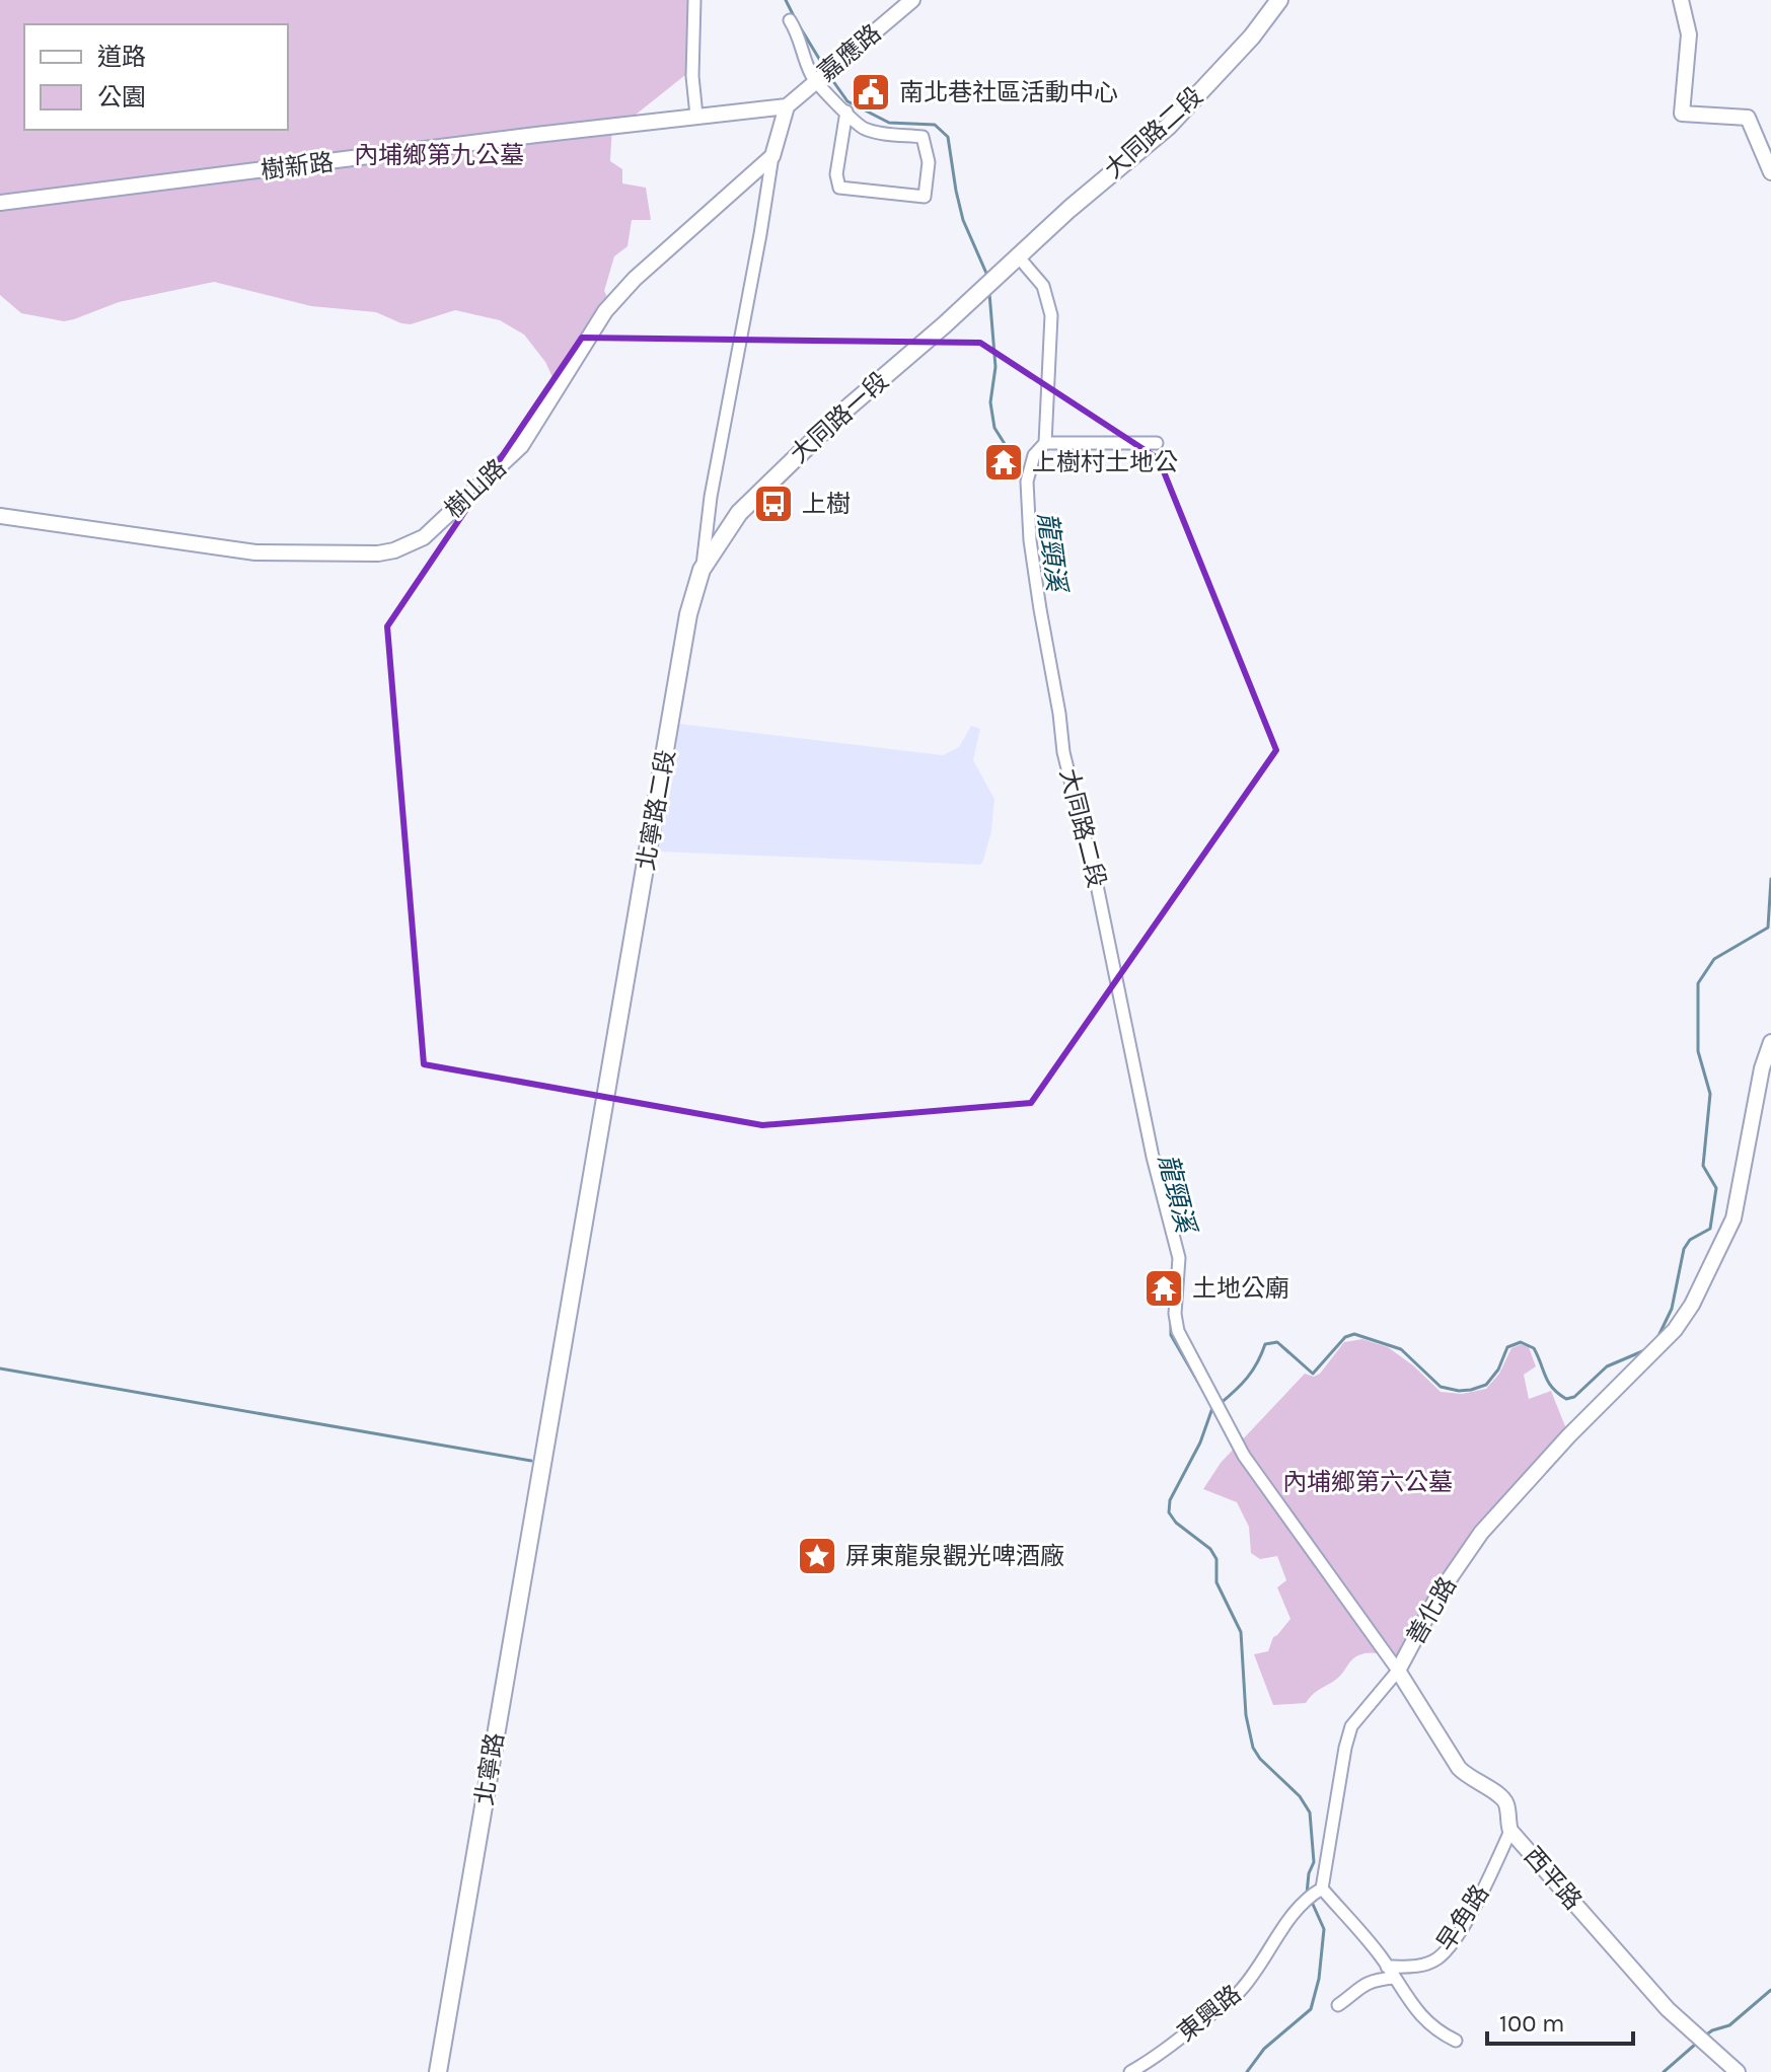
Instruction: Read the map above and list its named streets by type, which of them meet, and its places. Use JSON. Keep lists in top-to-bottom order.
{
  "streets": {
    "main road": [
      "大同路二段",
      "大同路一段",
      "北寧路二段",
      "北寧路"
    ],
    "street": [
      "嘉應路",
      "樹新路",
      "樹山路",
      "善化路",
      "西平路",
      "早角路",
      "東興路"
    ]
  },
  "crossings": [
    ["嘉應路", "樹新路"],
    ["大同路二段", "大同路一段"],
    ["大同路二段", "善化路"],
    ["大同路二段", "西平路"],
    ["大同路一段", "北寧路二段"],
    ["樹山路", "北寧路二段"],
    ["北寧路二段", "北寧路"],
    ["善化路", "西平路"],
    ["善化路", "東興路"],
    ["西平路", "早角路"]
  ],
  "water": ["龍頸溪"],
  "parks": ["內埔鄉第九公墓", "內埔鄉第六公墓"],
  "places": {
    "public building": ["南北巷社區活動中心"],
    "temple": ["上樹村土地公", "土地公廟"],
    "bus stop": ["上樹"],
    "place": ["屏東龍泉觀光啤酒廠"]
  },
  "legend": ["道路", "公園"],
  "scale_bar": "100 m"
}
